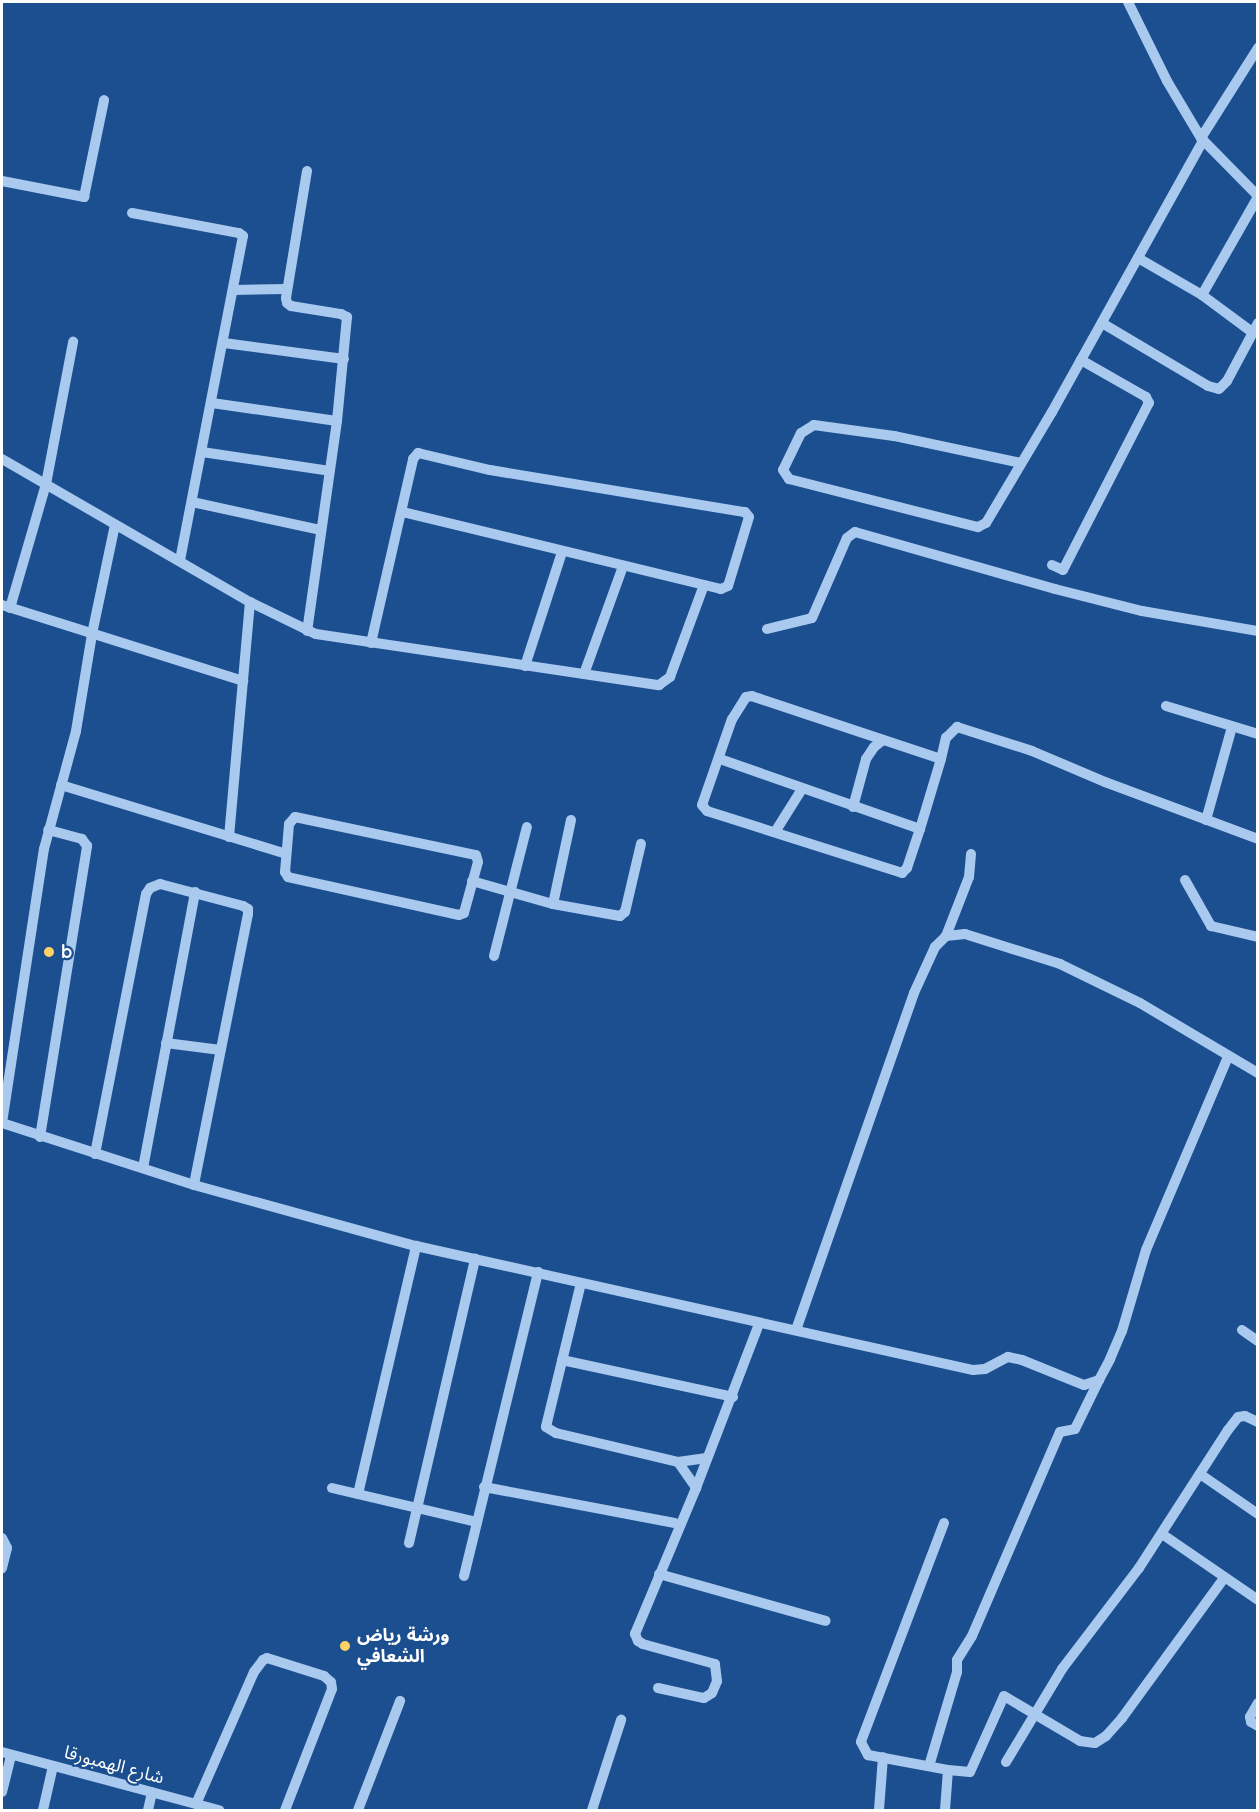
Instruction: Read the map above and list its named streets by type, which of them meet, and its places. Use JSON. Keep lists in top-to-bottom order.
{
  "streets": {
    "street": ["شارع الهمبورقا"]
  },
  "places": ["b", "ورشة رياض الشعافي"]
}
